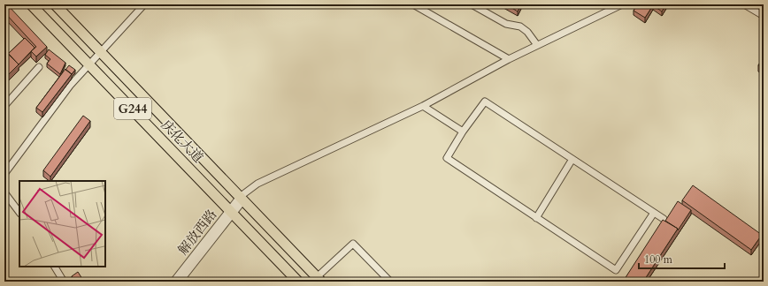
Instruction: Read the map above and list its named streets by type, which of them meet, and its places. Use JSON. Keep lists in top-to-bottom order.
{
  "streets": {
    "highway": ["G244", "庆化大道"],
    "street": ["解放西路"]
  },
  "crossings": [
    ["庆化大道", "解放西路"]
  ],
  "scale_bar": "100 m"
}
